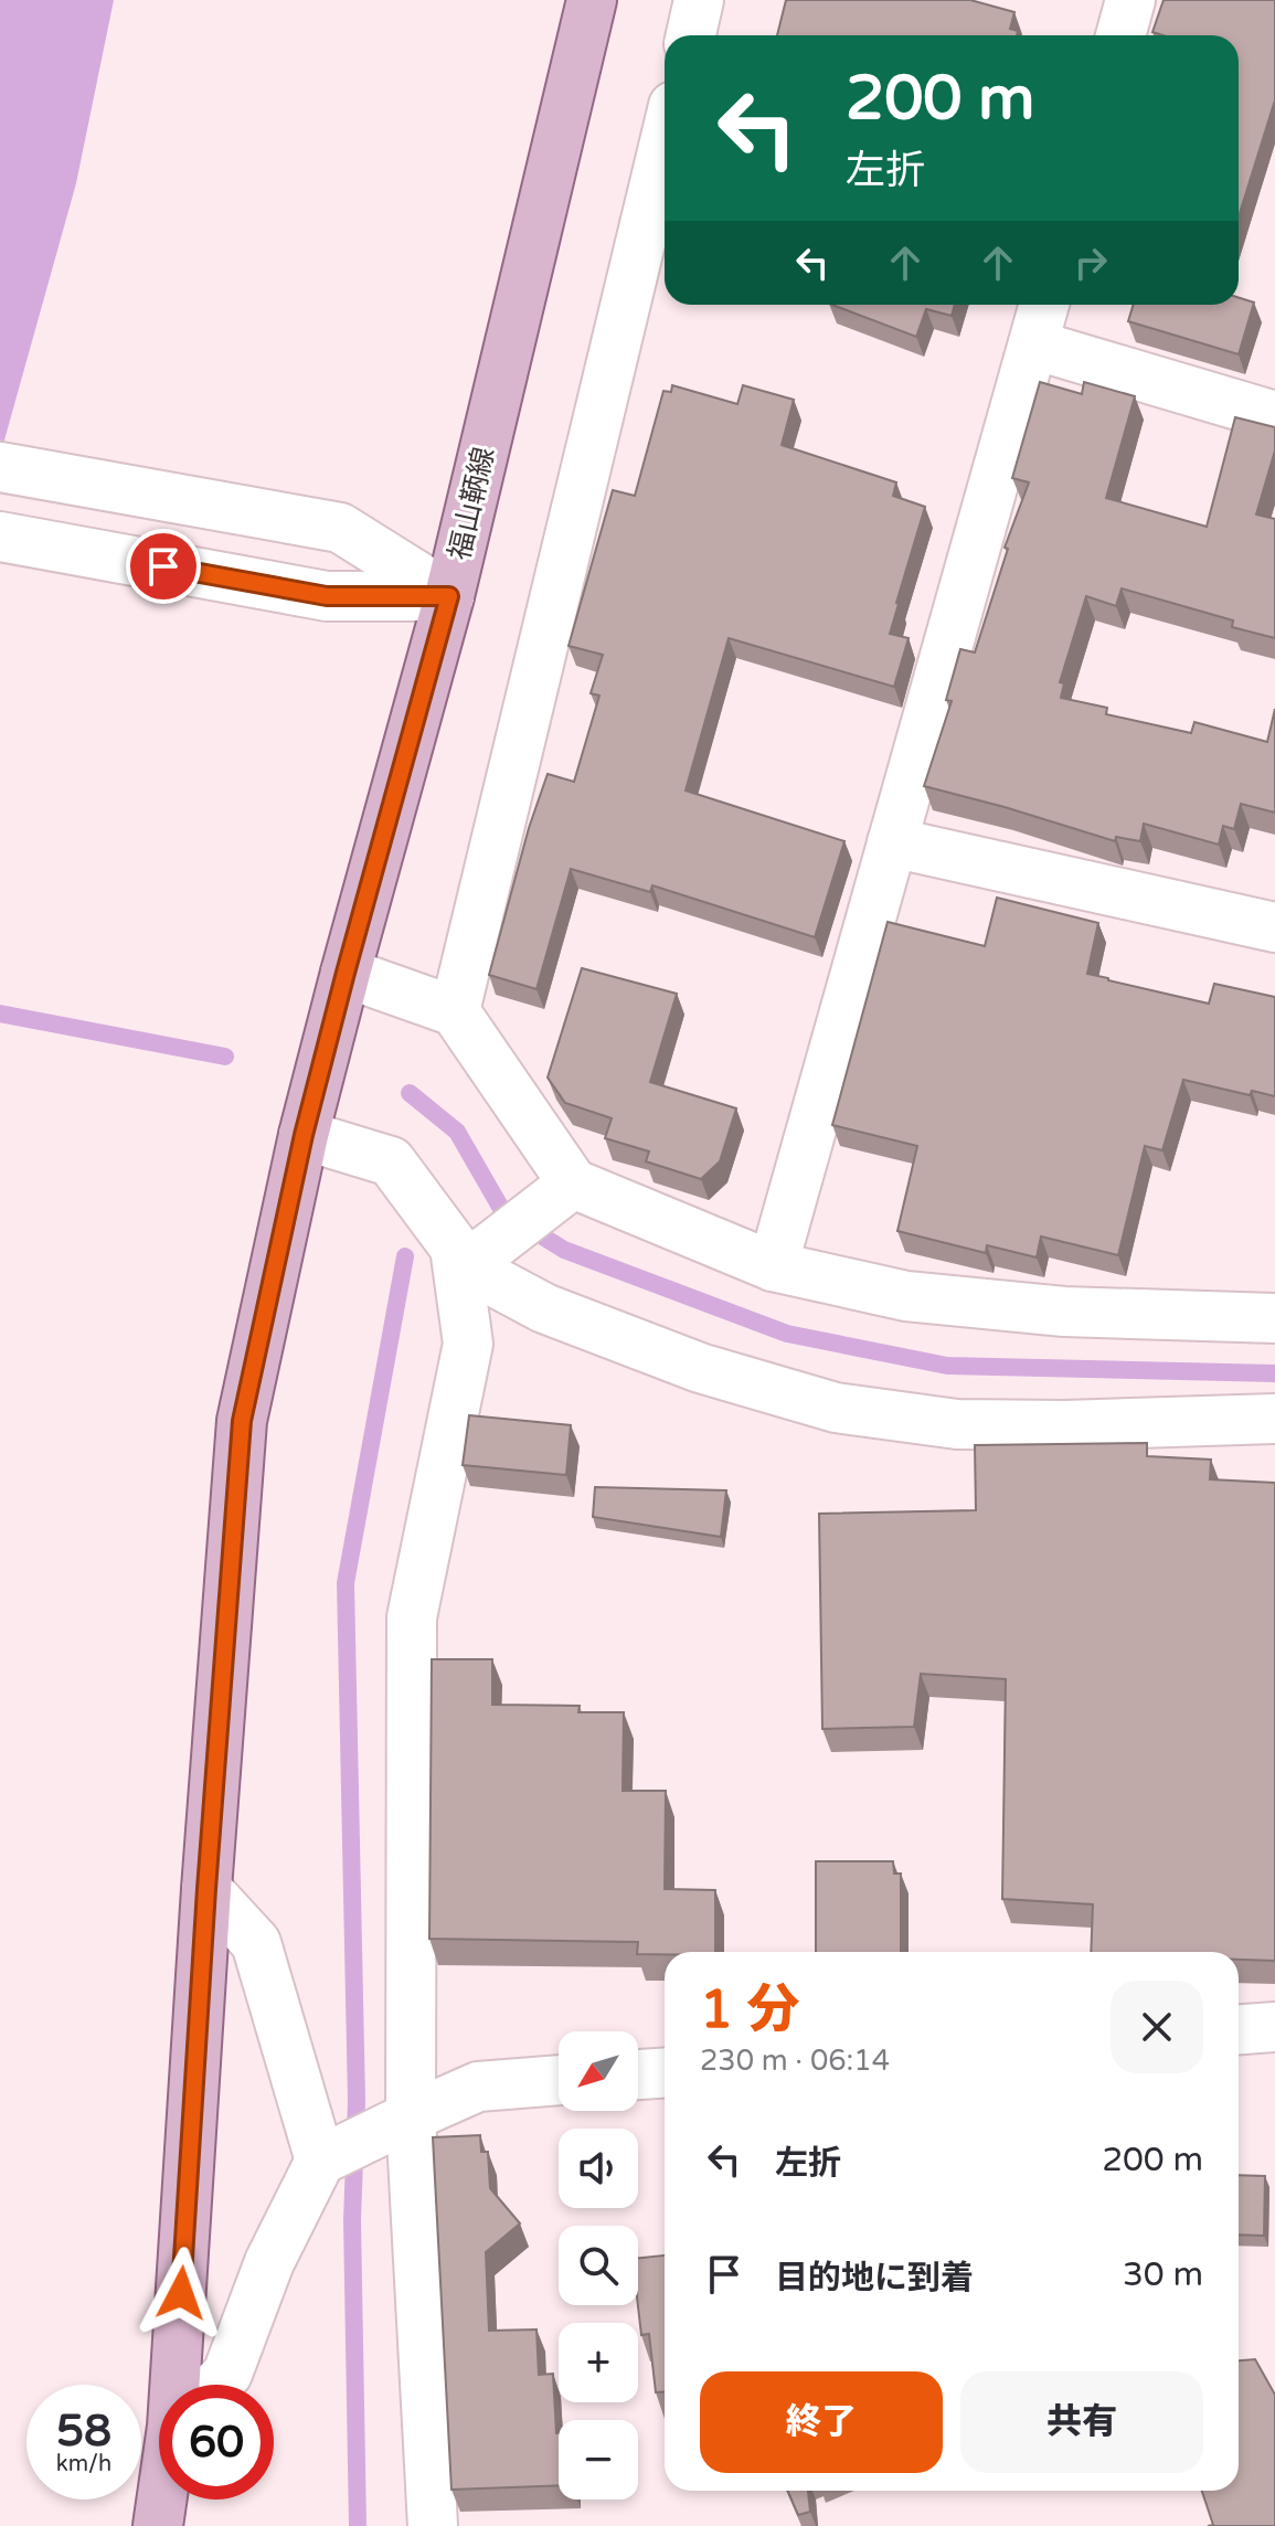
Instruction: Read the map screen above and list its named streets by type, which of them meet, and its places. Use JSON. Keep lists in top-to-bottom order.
{
  "streets": {
    "main road": ["福山鞆線"]
  },
  "north": "bottom left",
  "page": {
    "turn": ["200 m", "左折"],
    "heading": ["1 分", "230 m · 06:14"],
    "map_buttons": ["+", "−"],
    "list": [
      {
        "name": "左折",
        "value": "200 m"
      },
      {
        "name": "目的地に到着",
        "value": "30 m"
      }
    ],
    "buttons": ["終了", "共有"],
    "speed": "58 km/h",
    "limit": "60"
  }
}
